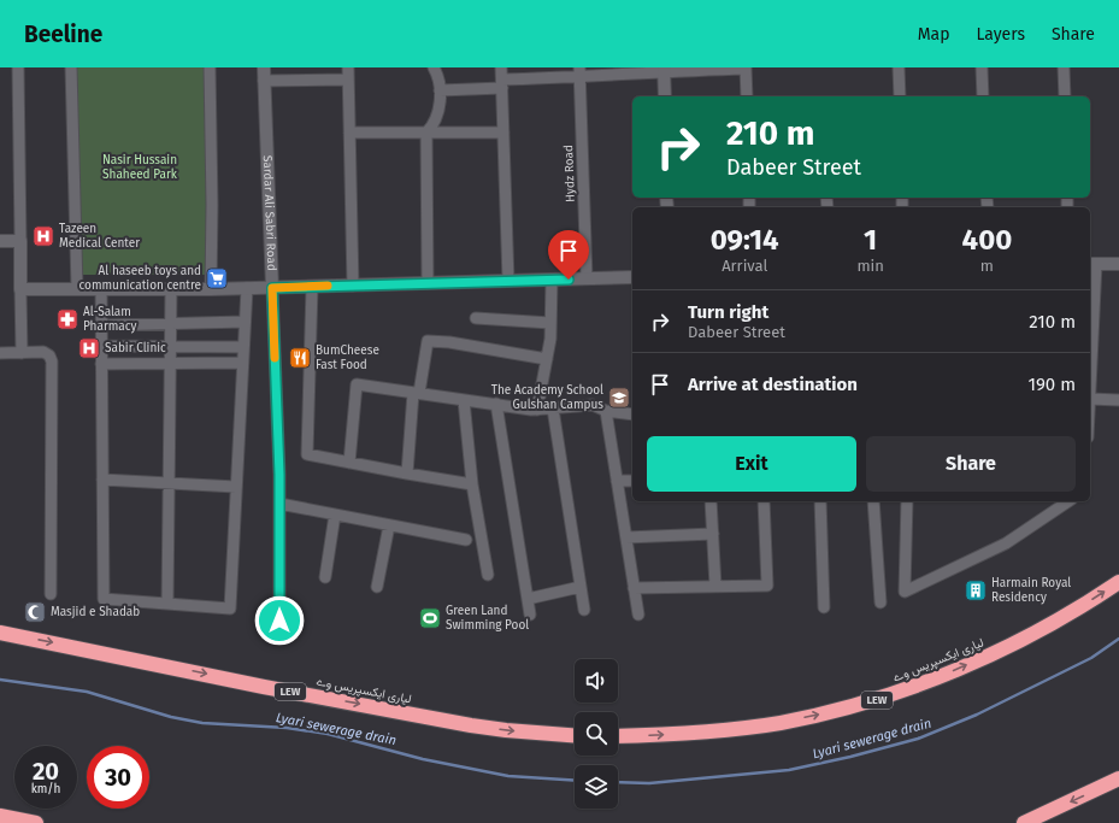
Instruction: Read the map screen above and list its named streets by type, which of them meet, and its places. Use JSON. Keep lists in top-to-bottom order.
{
  "streets": {
    "highway": ["لیاری ایکسپریس وے", "LEW"],
    "street": ["Hydz Road", "Sardar Ali Sabri Road"]
  },
  "one_way": ["لیاری ایکسپریس وے"],
  "water": ["Lyari sewerage drain"],
  "parks": ["Nasir Hussain Shaheed Park"],
  "places": {
    "hospital": ["Tazeen Medical Center", "Sabir Clinic"],
    "supermarket": ["Al haseeb toys and communication centre"],
    "pharmacy": ["Al-Salam Pharmacy"],
    "restaurant": ["BumCheese Fast Food"],
    "school or university": ["The Academy School Gulshan Campus"],
    "building": ["Harmain Royal Residency"],
    "mosque": ["Masjid e Shadab"],
    "sports": ["Green Land Swimming Pool"]
  },
  "page": {
    "header": "Beeline",
    "nav": ["Map", "Layers", "Share"],
    "turn": ["210 m", "Dabeer Street"],
    "eta": [
      "09:14",
      "Arrival",
      "1",
      "min",
      "400",
      "m"
    ],
    "list": [
      {
        "name": "Turn right",
        "note": "Dabeer Street",
        "value": "210 m"
      },
      {
        "name": "Arrive at destination",
        "value": "190 m"
      }
    ],
    "buttons": ["Exit", "Share"],
    "speed": "20 km/h",
    "limit": "30"
  }
}
